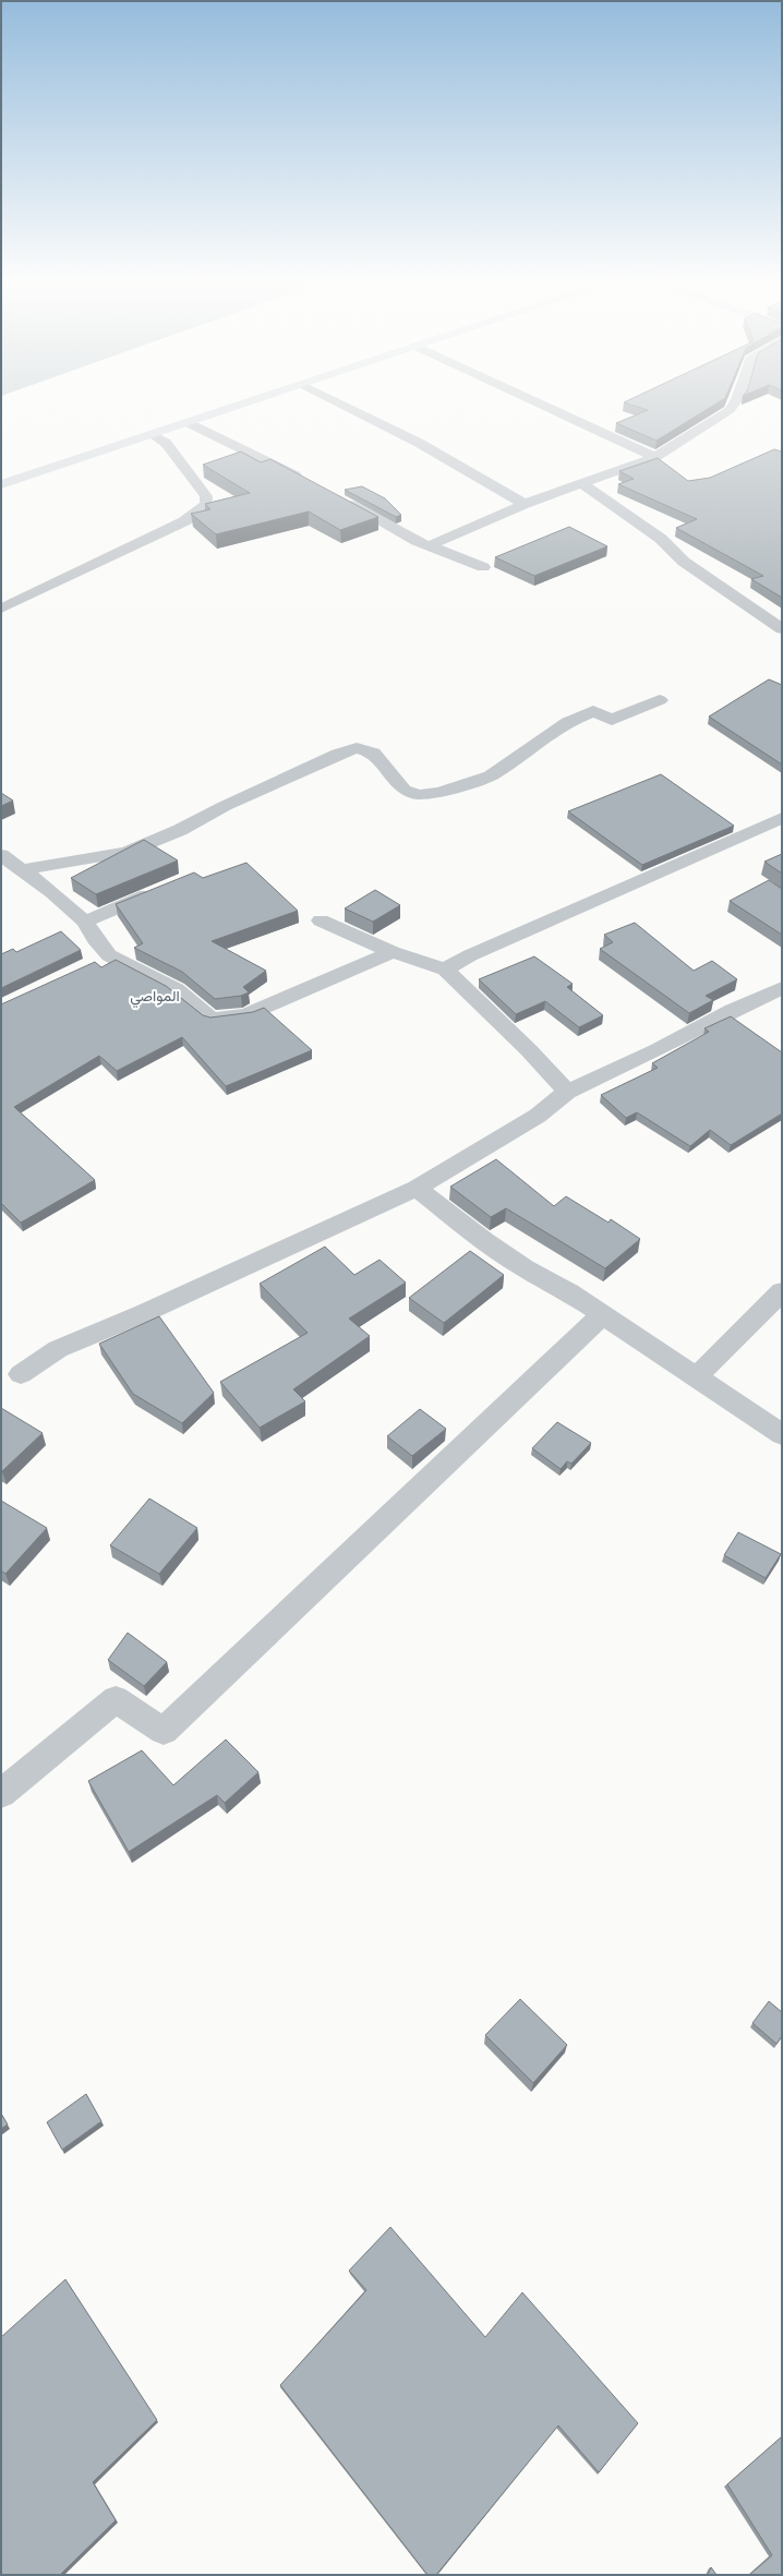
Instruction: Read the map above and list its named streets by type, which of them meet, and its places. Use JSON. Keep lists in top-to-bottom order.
{
  "districts": ["المواصي"]
}
